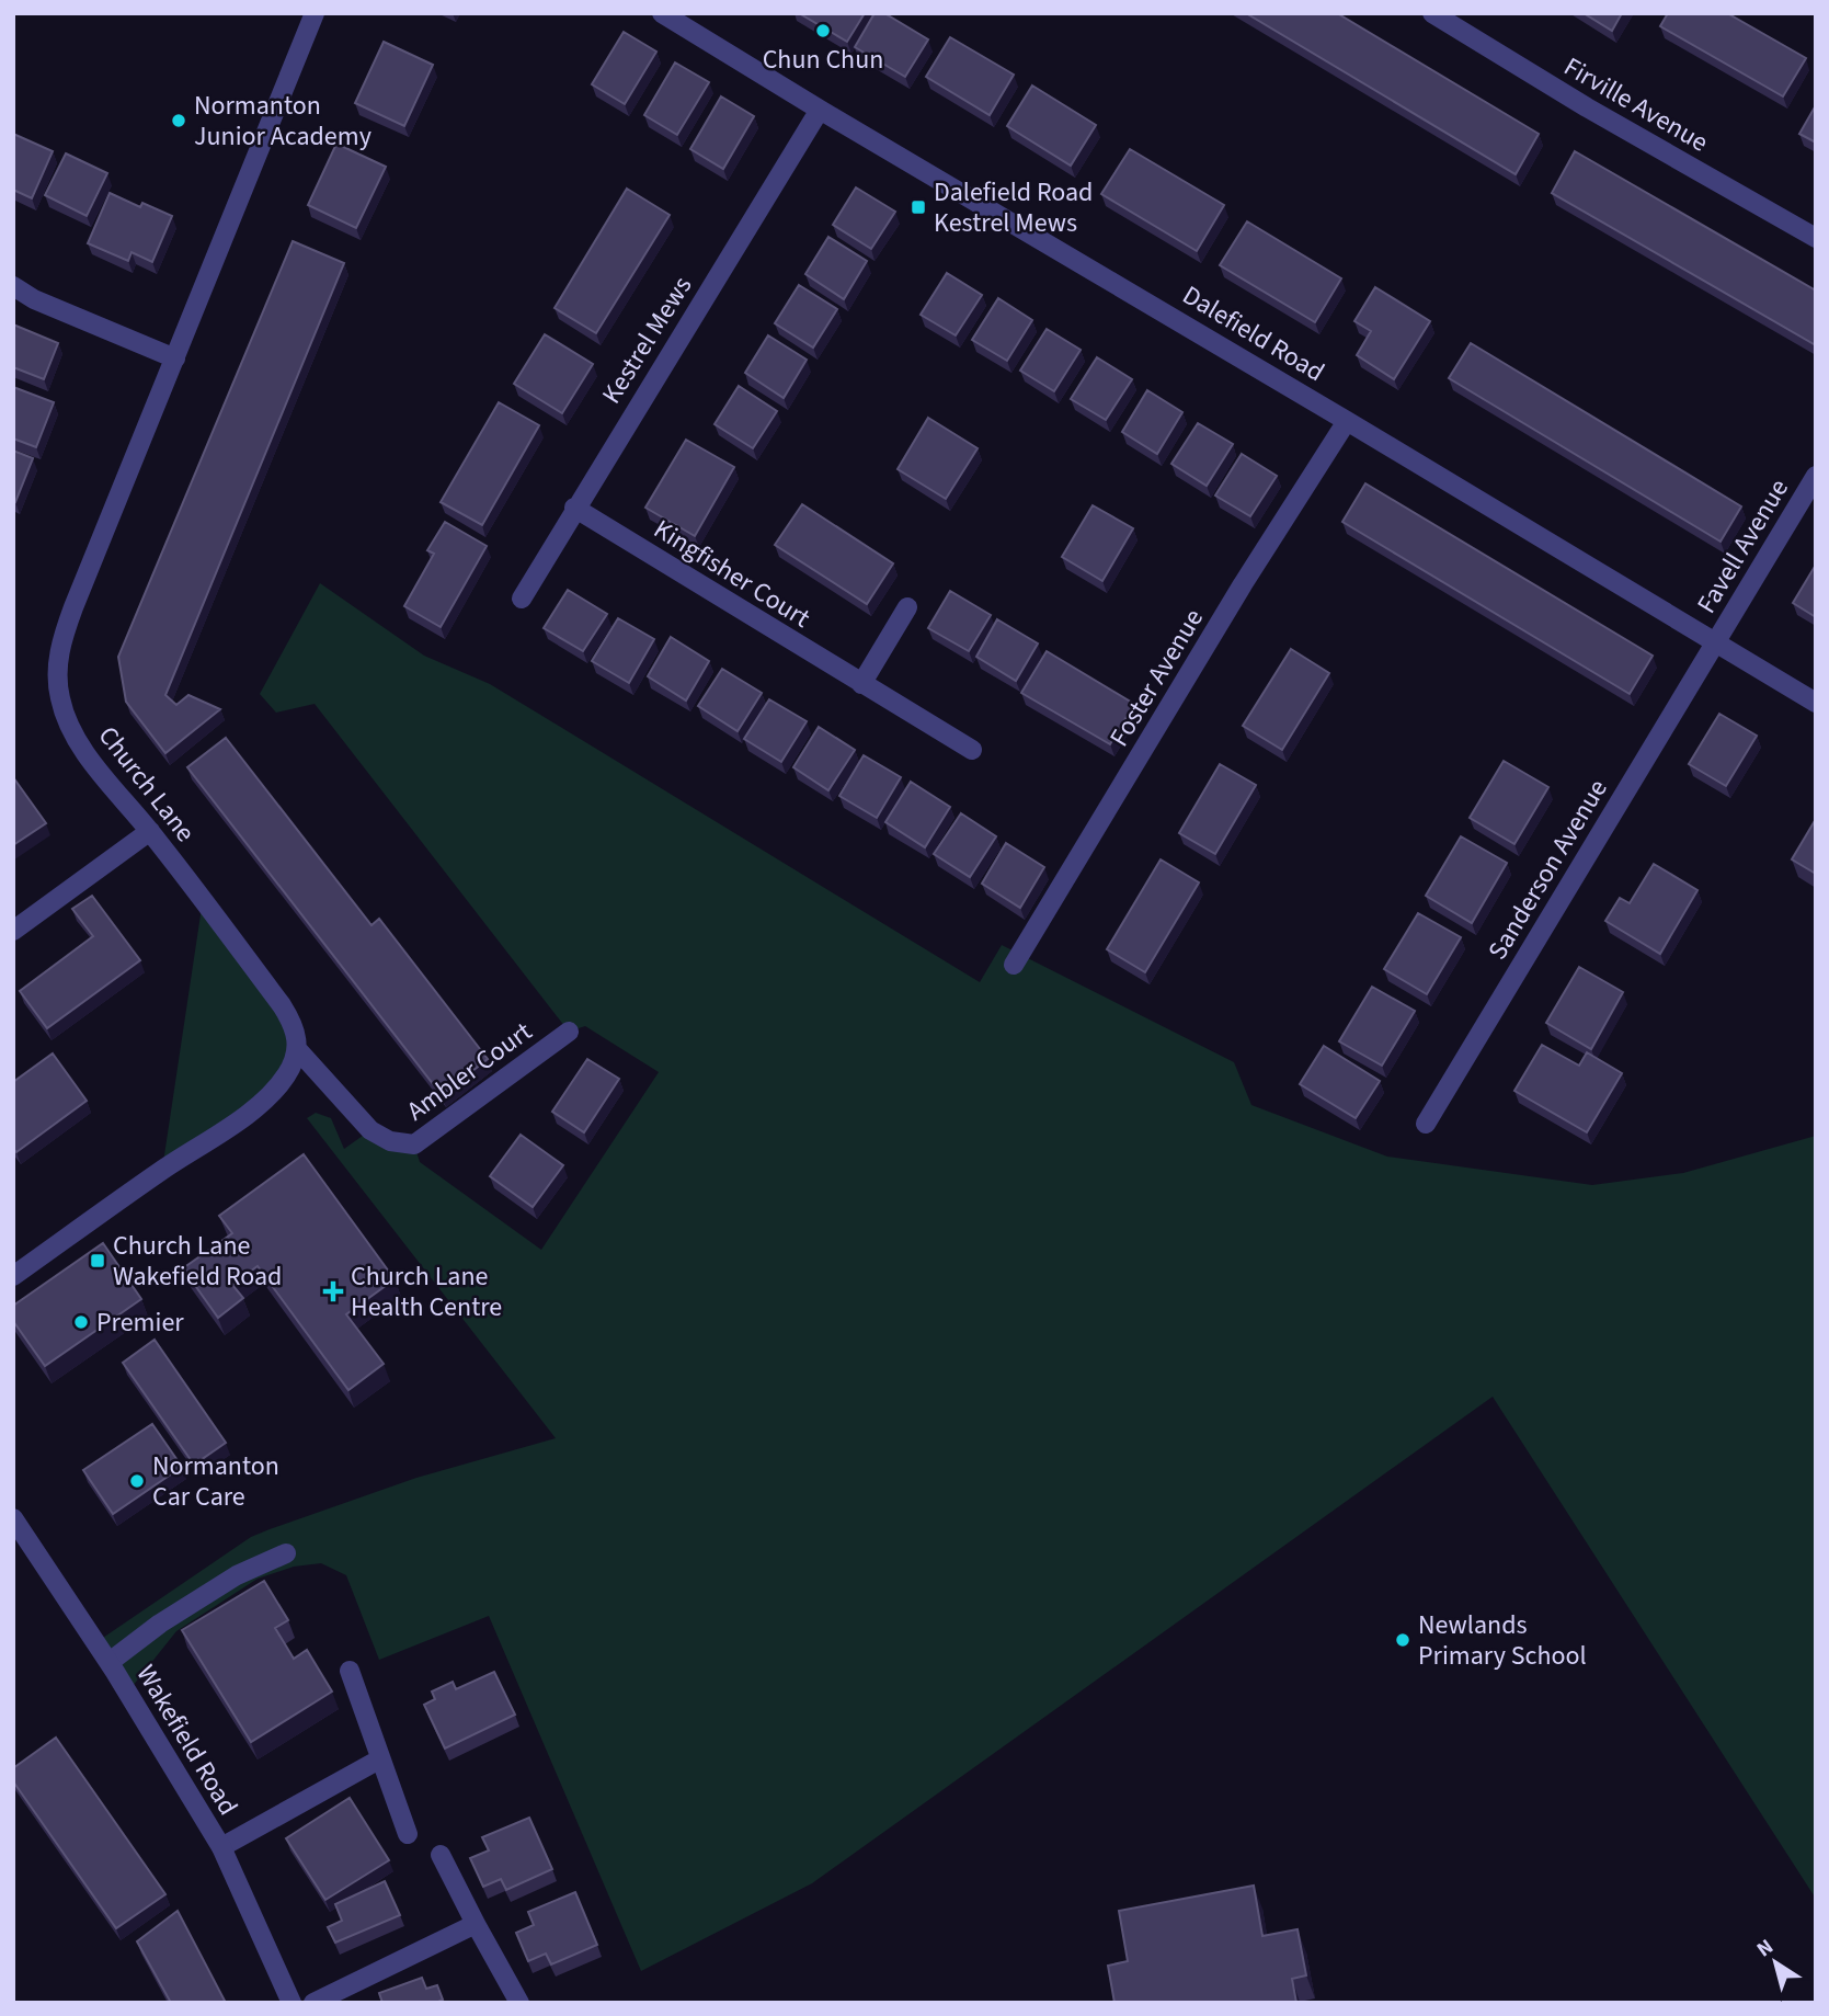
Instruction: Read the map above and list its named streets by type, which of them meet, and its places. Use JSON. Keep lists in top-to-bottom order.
{
  "streets": {
    "street": [
      "Firville Avenue",
      "Dalefield Road",
      "Kestrel Mews",
      "Favell Avenue",
      "Kingfisher Court",
      "Foster Avenue",
      "Church Lane",
      "Sanderson Avenue",
      "Ambler Court",
      "Wakefield Road"
    ]
  },
  "crossings": [
    ["Dalefield Road", "Kestrel Mews"],
    ["Dalefield Road", "Favell Avenue"],
    ["Dalefield Road", "Foster Avenue"],
    ["Dalefield Road", "Sanderson Avenue"],
    ["Kestrel Mews", "Kingfisher Court"],
    ["Favell Avenue", "Sanderson Avenue"],
    ["Church Lane", "Ambler Court"]
  ],
  "places": {
    "other": [
      "Chun Chun",
      "Normanton Junior Academy",
      "Premier",
      "Normanton Car Care",
      "Newlands Primary School"
    ],
    "transit": ["Dalefield Road Kestrel Mews", "Church Lane Wakefield Road"],
    "health": ["Church Lane Health Centre"]
  },
  "north": "top left"
}
